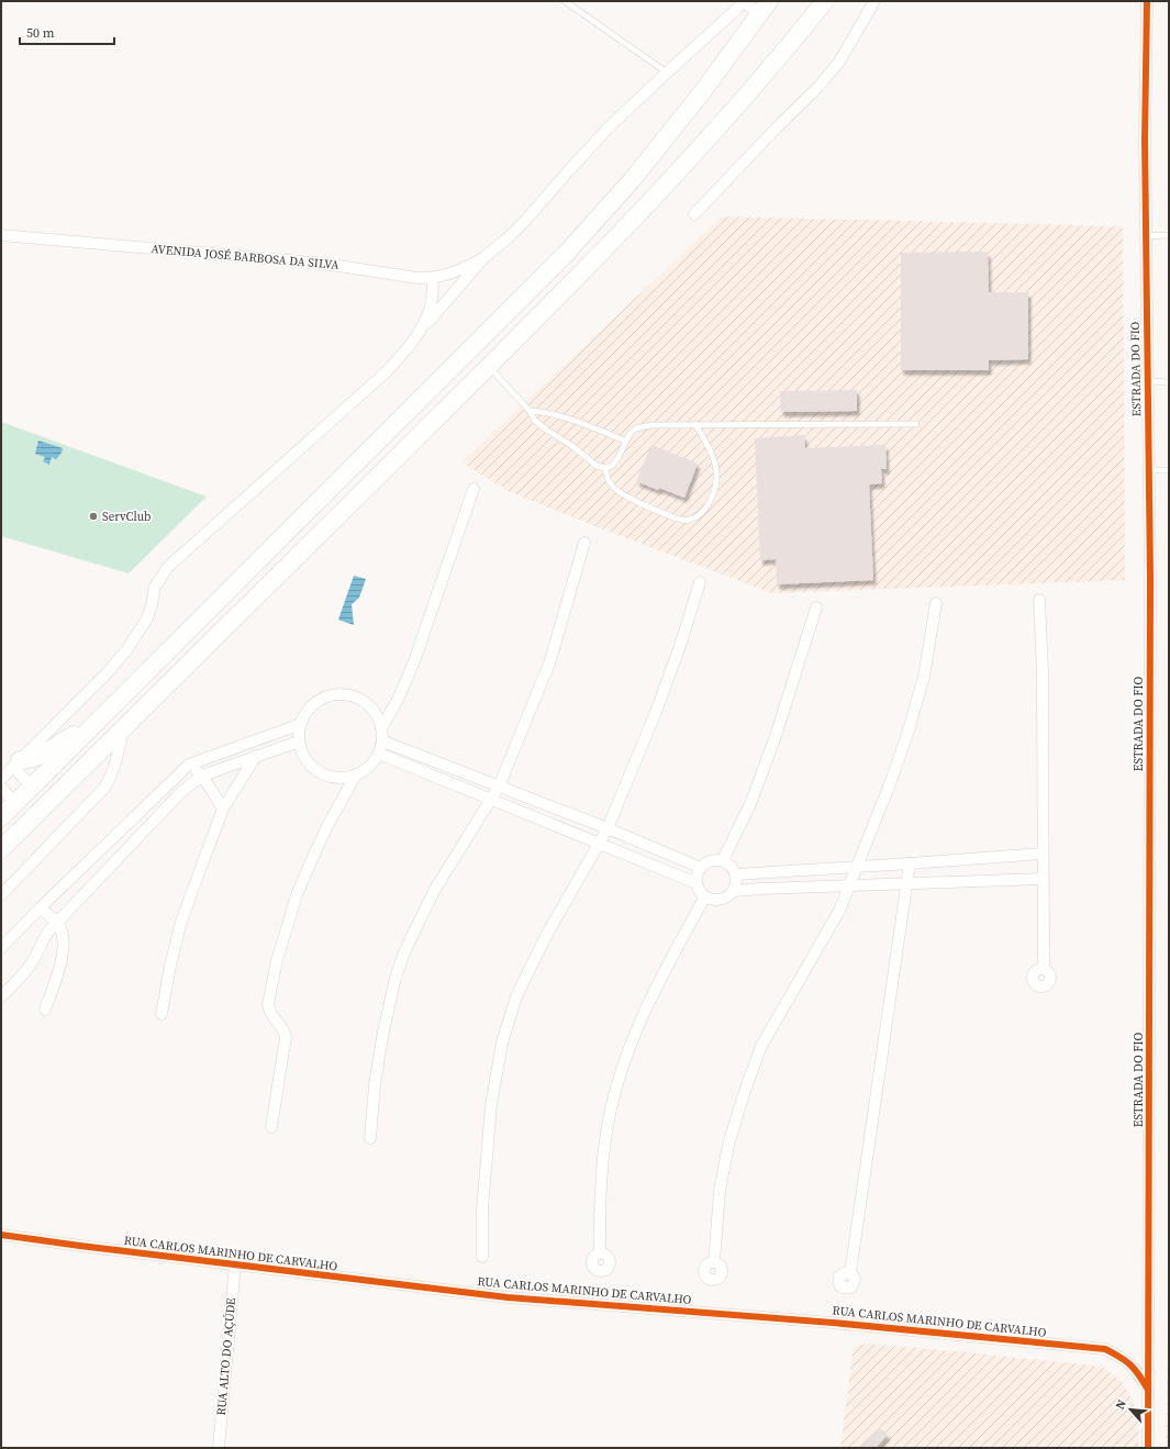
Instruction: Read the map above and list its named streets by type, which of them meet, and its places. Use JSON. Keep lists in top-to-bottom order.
{
  "streets": {
    "street": [
      "AVENIDA JOSÉ BARBOSA DA SILVA",
      "ESTRADA DO FIO",
      "RUA CARLOS MARINHO DE CARVALHO",
      "RUA ALTO DO AÇÚDE"
    ]
  },
  "crossings": [
    ["ESTRADA DO FIO", "RUA CARLOS MARINHO DE CARVALHO"],
    ["RUA CARLOS MARINHO DE CARVALHO", "RUA ALTO DO AÇÚDE"]
  ],
  "places": ["ServClub"],
  "scale_bar": "50 m",
  "north": "top left"
}
